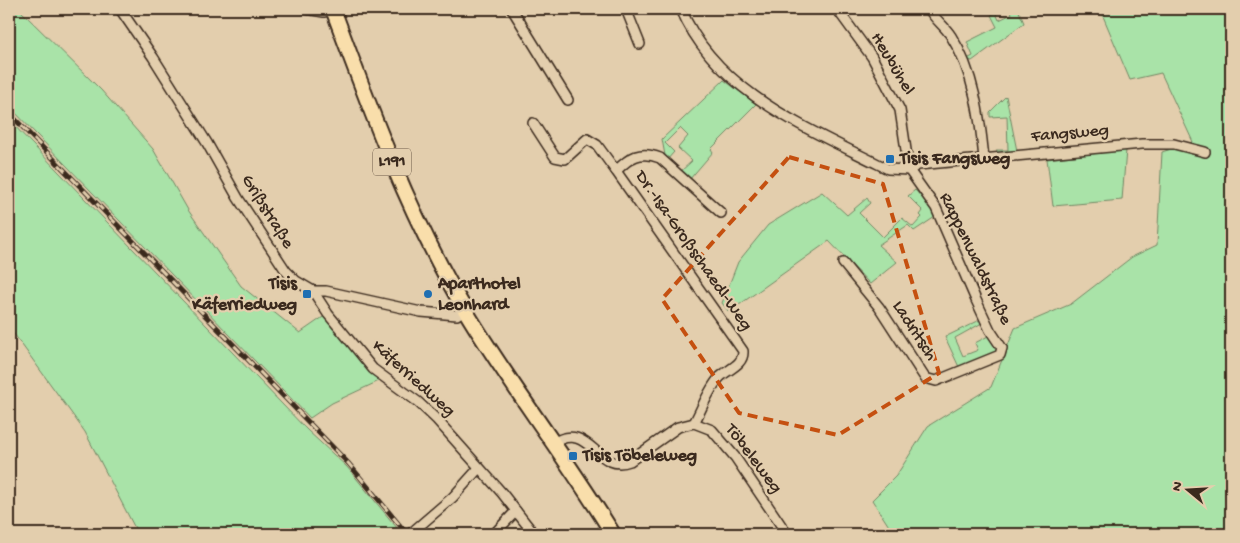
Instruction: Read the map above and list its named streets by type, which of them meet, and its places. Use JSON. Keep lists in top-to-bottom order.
{
  "streets": {
    "main road": ["L191"],
    "street": [
      "Heubühel",
      "Fangsweg",
      "Grißstraße",
      "Dr.-Isa-Großschaedl-Weg",
      "Rappenwaldstraße",
      "Ladritsch",
      "Käferriedweg",
      "Töbeleweg"
    ]
  },
  "crossings": [
    ["Heubühel", "Fangsweg"],
    ["Heubühel", "Rappenwaldstraße"],
    ["Fangsweg", "Rappenwaldstraße"],
    ["L191", "Grißstraße"],
    ["Grißstraße", "Käferriedweg"],
    ["Dr.-Isa-Großschaedl-Weg", "Töbeleweg"],
    ["Rappenwaldstraße", "Ladritsch"]
  ],
  "places": {
    "transit": ["Tisis Fangsweg", "Tisis Käferriedweg", "Tisis Töbeleweg"],
    "other": ["Aparthotel Leonhard"]
  },
  "north": "left"
}
